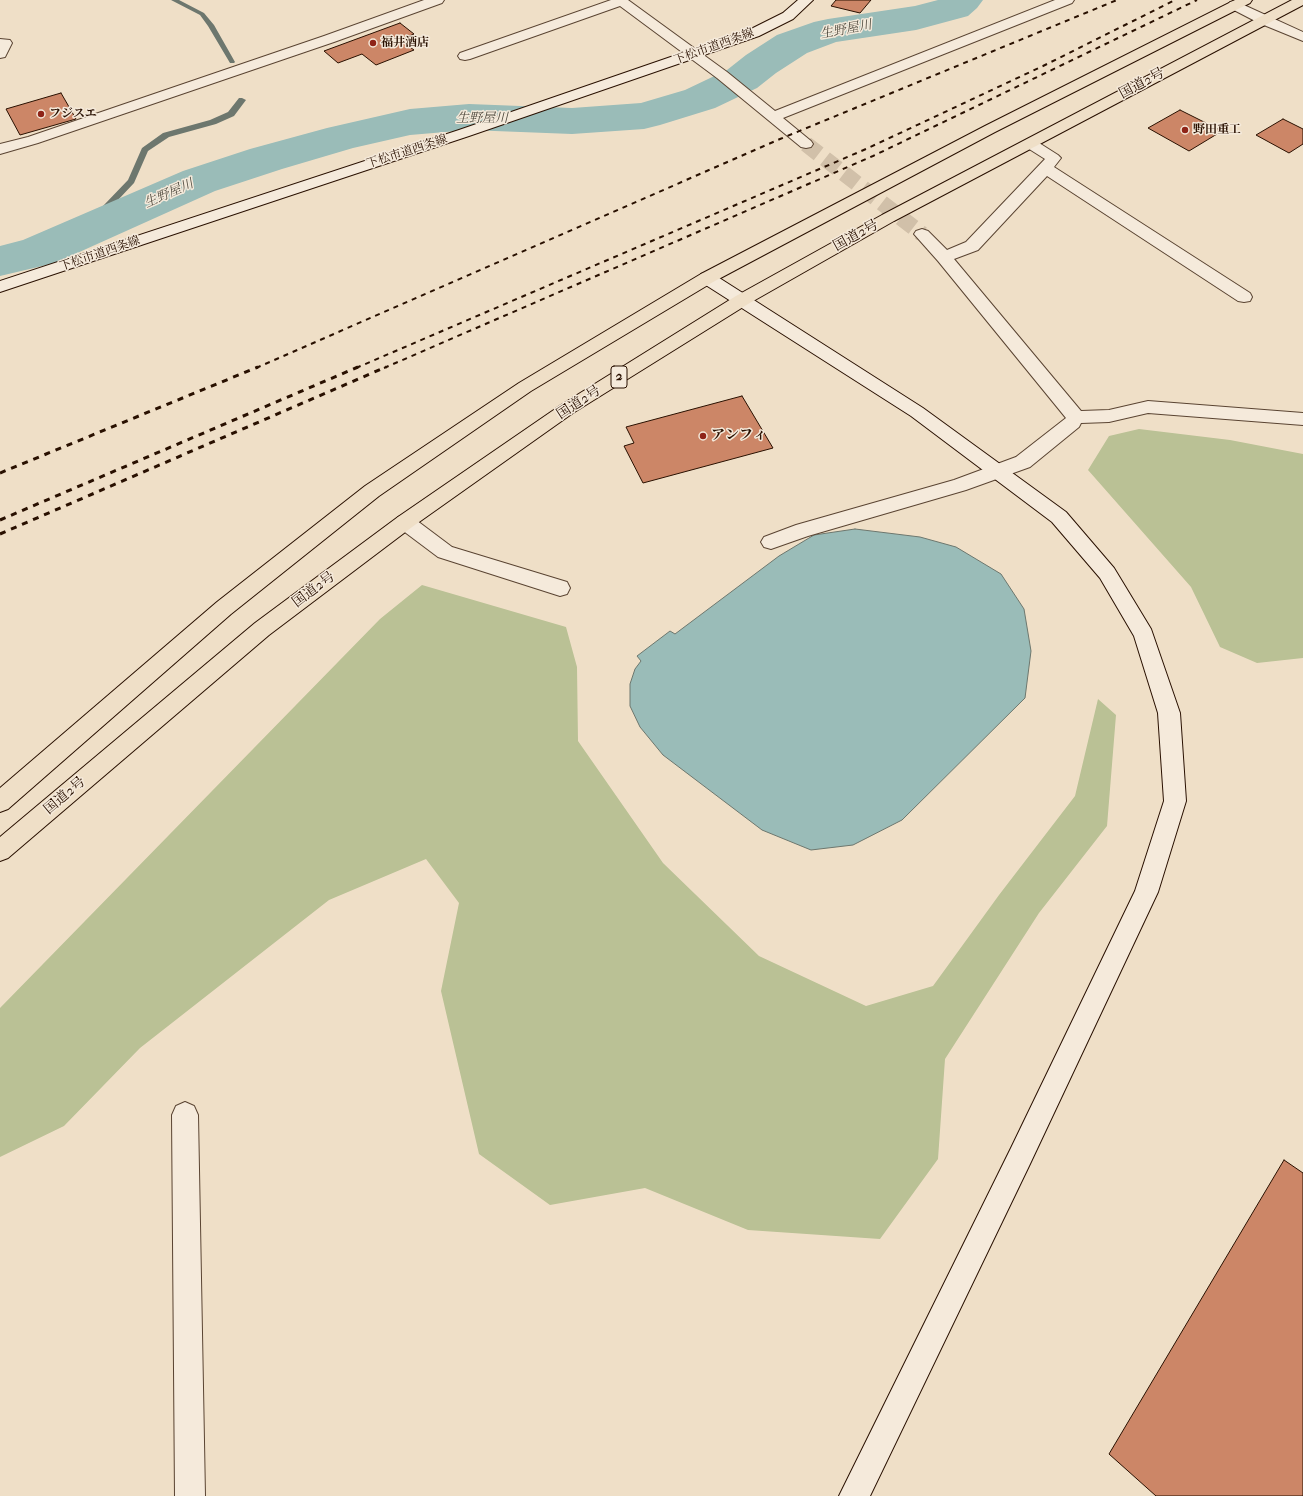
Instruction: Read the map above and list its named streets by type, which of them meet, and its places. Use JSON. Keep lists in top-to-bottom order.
{
  "streets": {
    "highway": ["国道2号", "2"],
    "street": ["下松市道西条線"]
  },
  "water": ["生野屋川"],
  "places": [
    "福井酒店",
    "フジスエ",
    "野田重工",
    "アンフィ"
  ]
}
